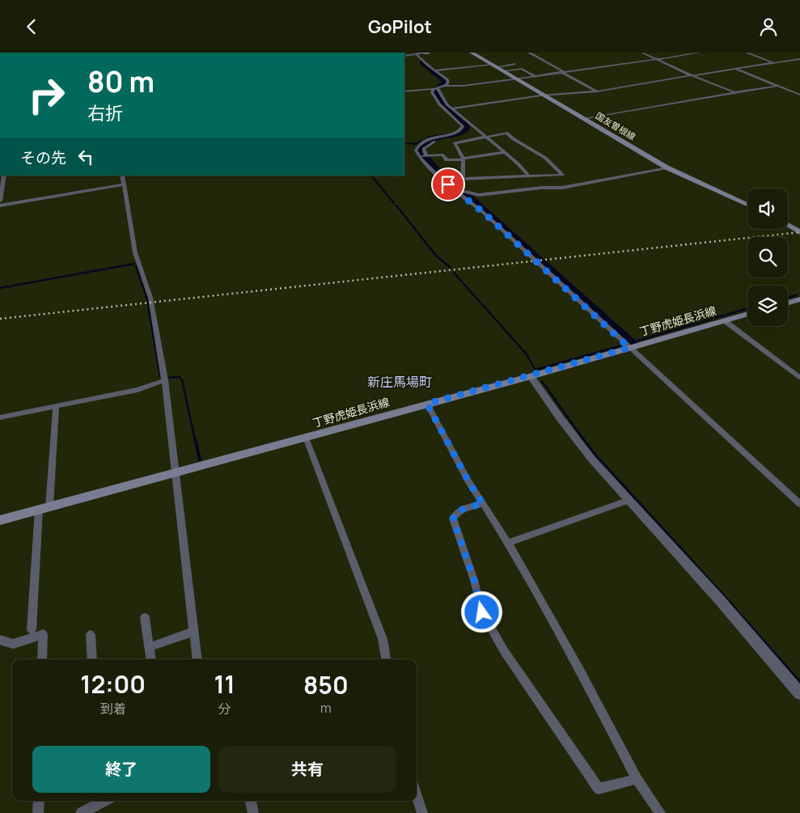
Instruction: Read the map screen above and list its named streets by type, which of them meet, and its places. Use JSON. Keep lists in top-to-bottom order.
{
  "streets": {
    "main road": ["国友曽根線", "丁野虎姫長浜線"]
  },
  "districts": ["新庄馬場町"],
  "page": {
    "header": "GoPilot",
    "turn": ["80 m", "右折"],
    "then": "その先",
    "eta": [
      "12:00",
      "到着",
      "11",
      "分",
      "850",
      "m"
    ],
    "buttons": ["終了", "共有"]
  }
}
